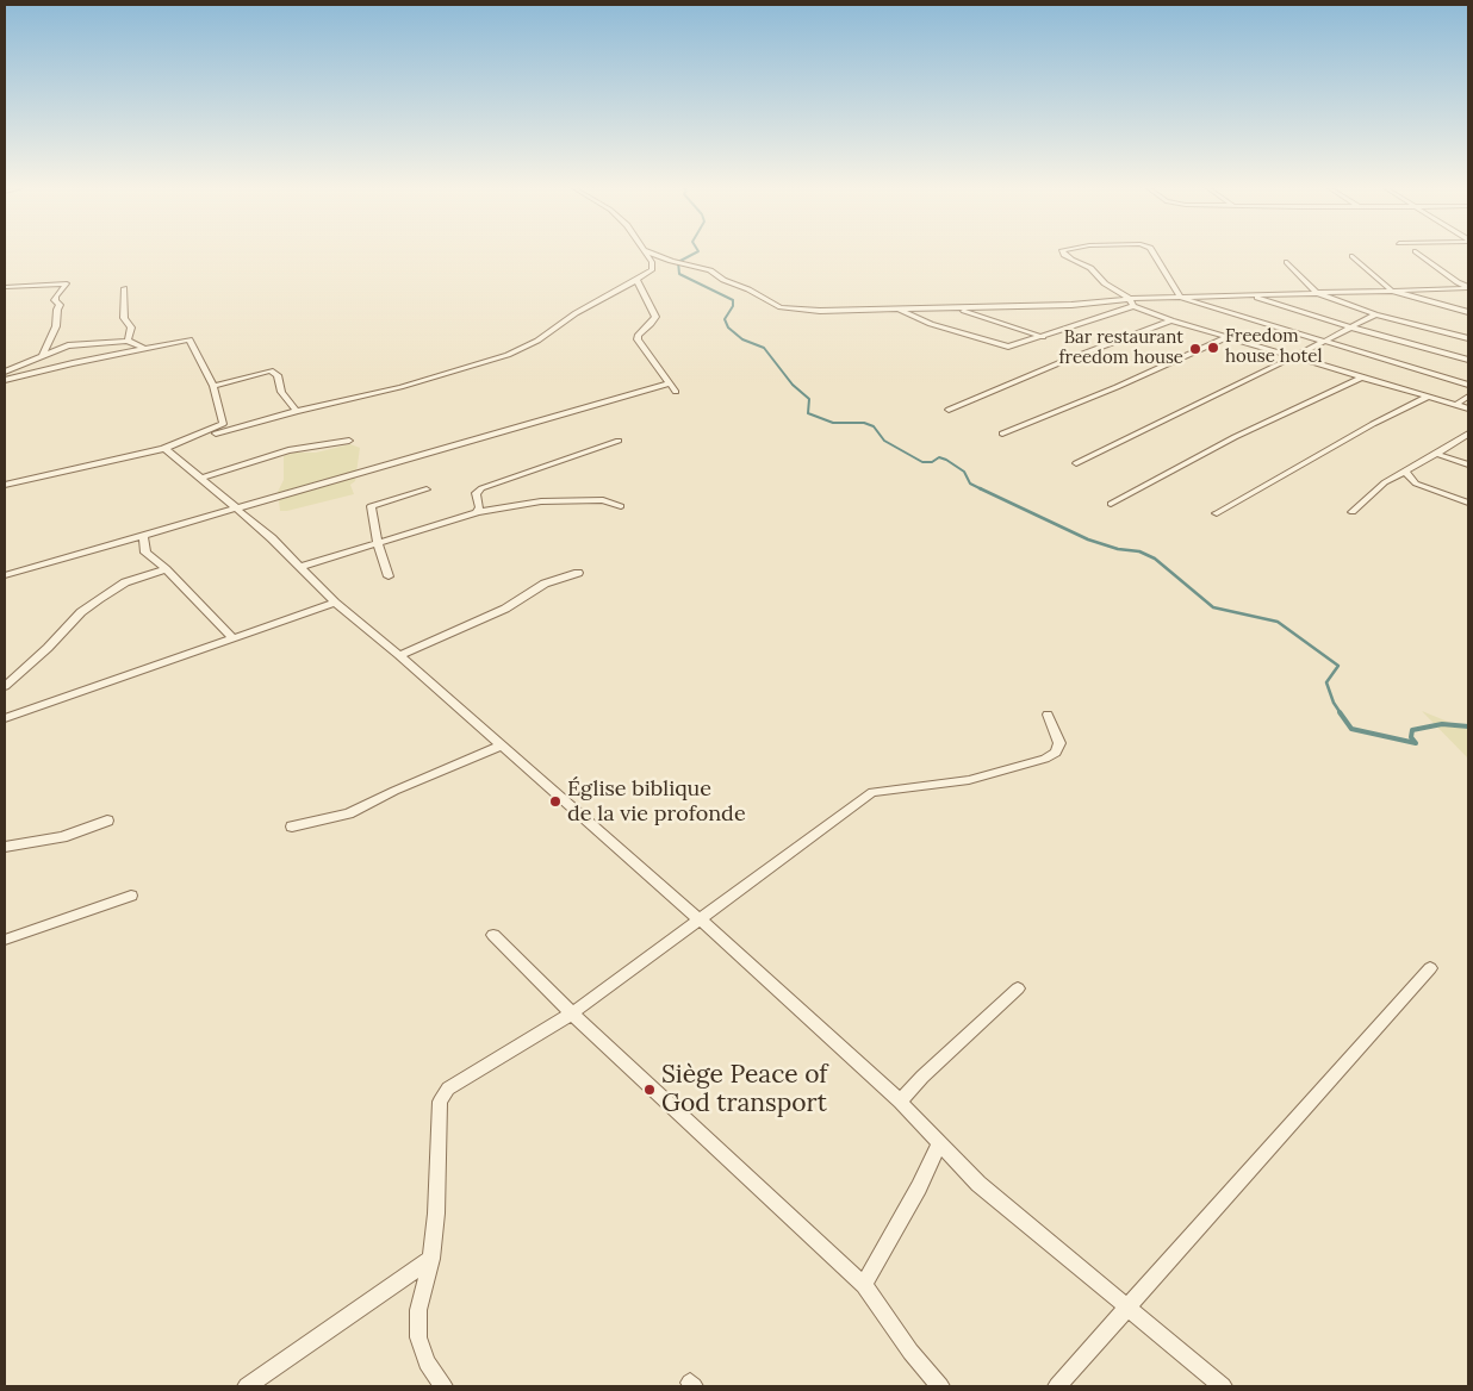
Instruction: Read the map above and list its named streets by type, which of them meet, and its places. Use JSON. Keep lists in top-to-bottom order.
{
  "places": [
    "Freedom house hotel",
    "Bar restaurant freedom house",
    "Église biblique de la vie profonde",
    "Siège Peace of God transport"
  ]
}
